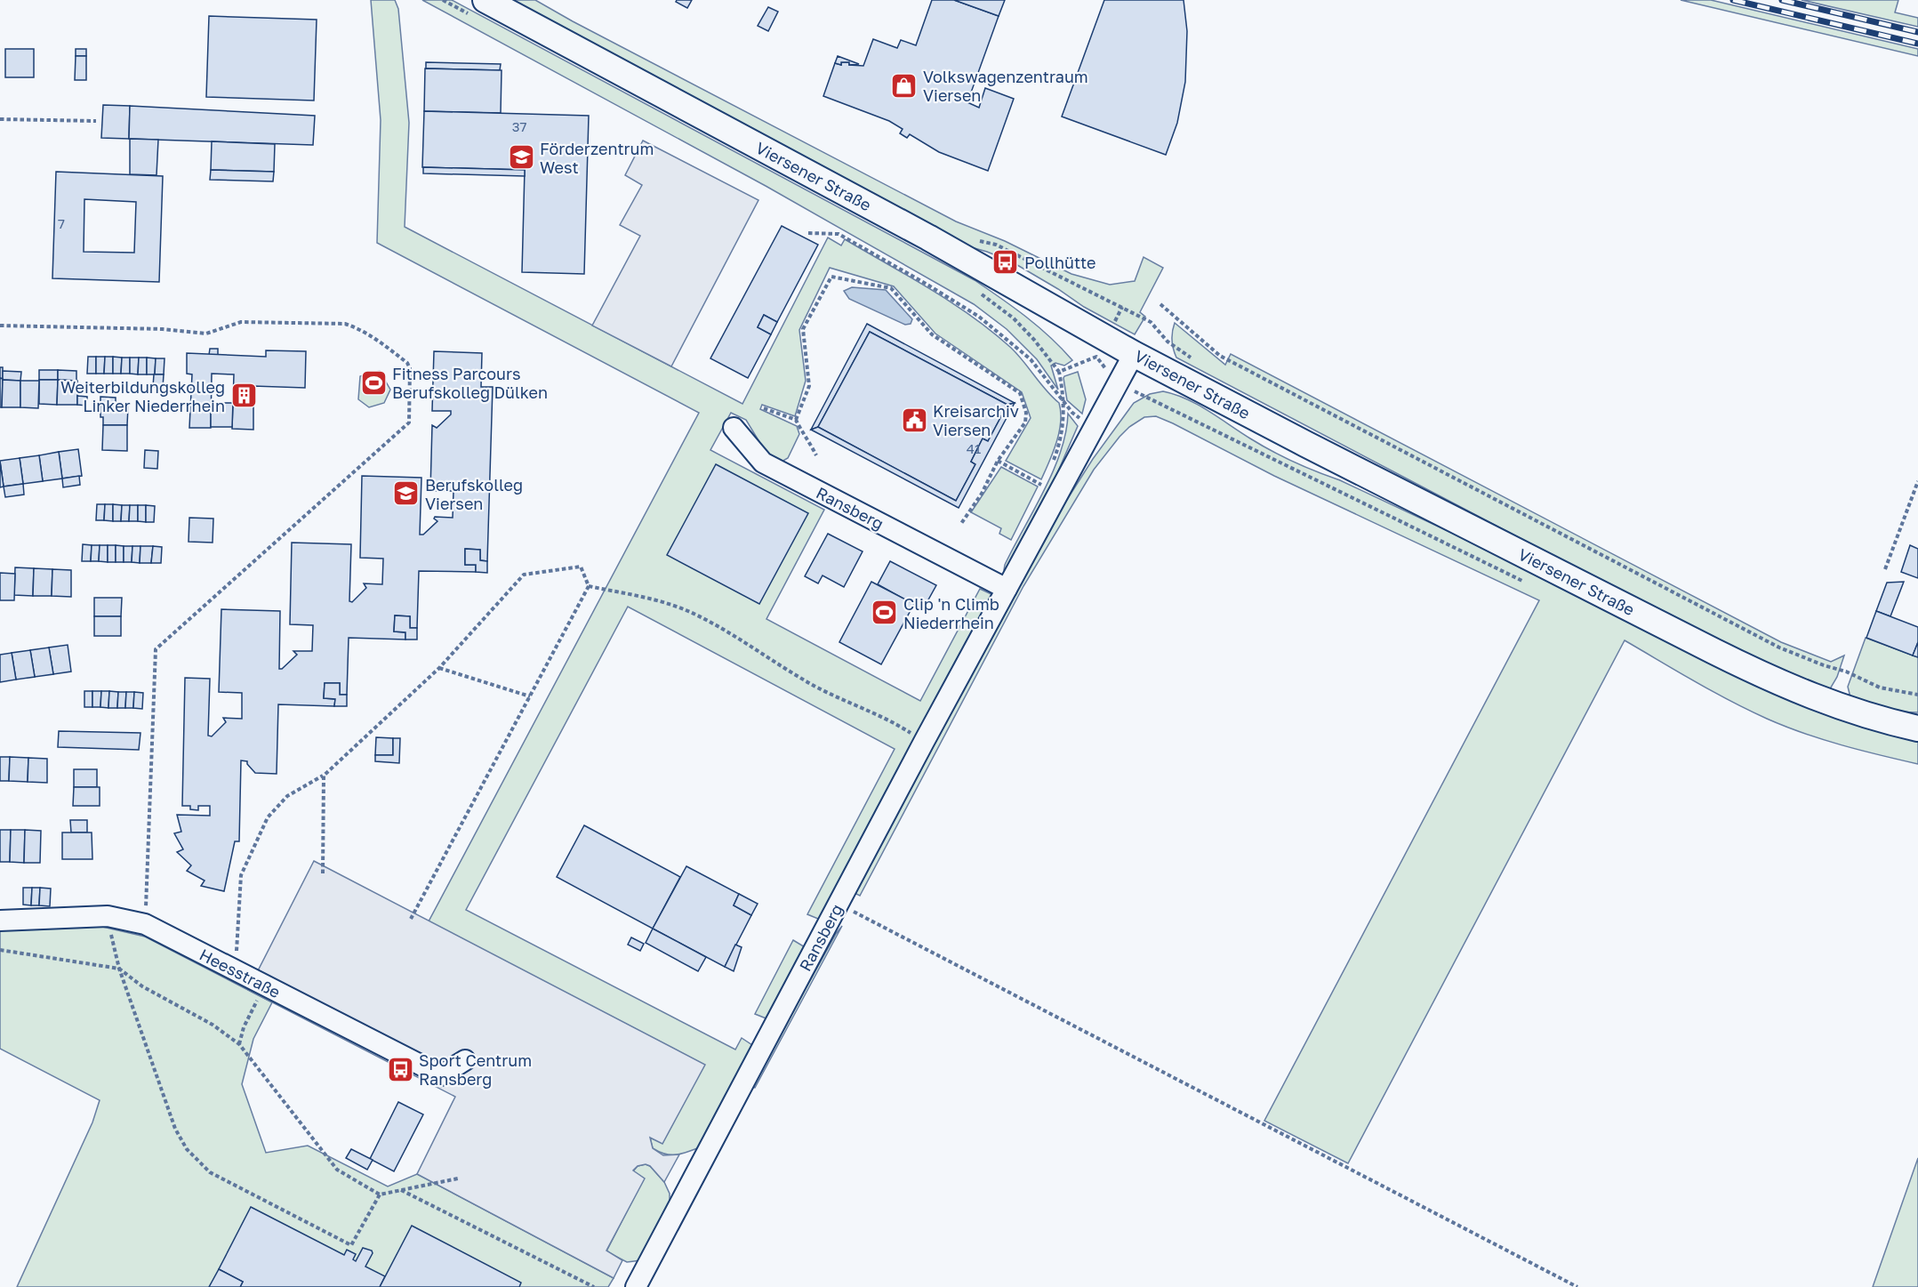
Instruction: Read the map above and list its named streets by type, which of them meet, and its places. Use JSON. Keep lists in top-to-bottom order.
{
  "streets": {
    "main road": ["Viersener Straße"],
    "street": ["Ransberg", "Heesstraße"]
  },
  "crossings": [
    ["Viersener Straße", "Ransberg"]
  ],
  "places": {
    "shop": ["Volkswagenzentraum Viersen"],
    "school or university": ["Förderzentrum West", "Berufskolleg Viersen"],
    "bus stop": ["Pollhütte", "Sport Centrum Ransberg"],
    "sports": ["Fitness Parcours Berufskolleg Dülken", "Clip 'n Climb Niederrhein"],
    "building": ["Weiterbildungskolleg Linker Niederrhein"],
    "public building": ["Kreisarchiv Viersen"]
  },
  "house_numbers": ["37", "7", "41"]
}
